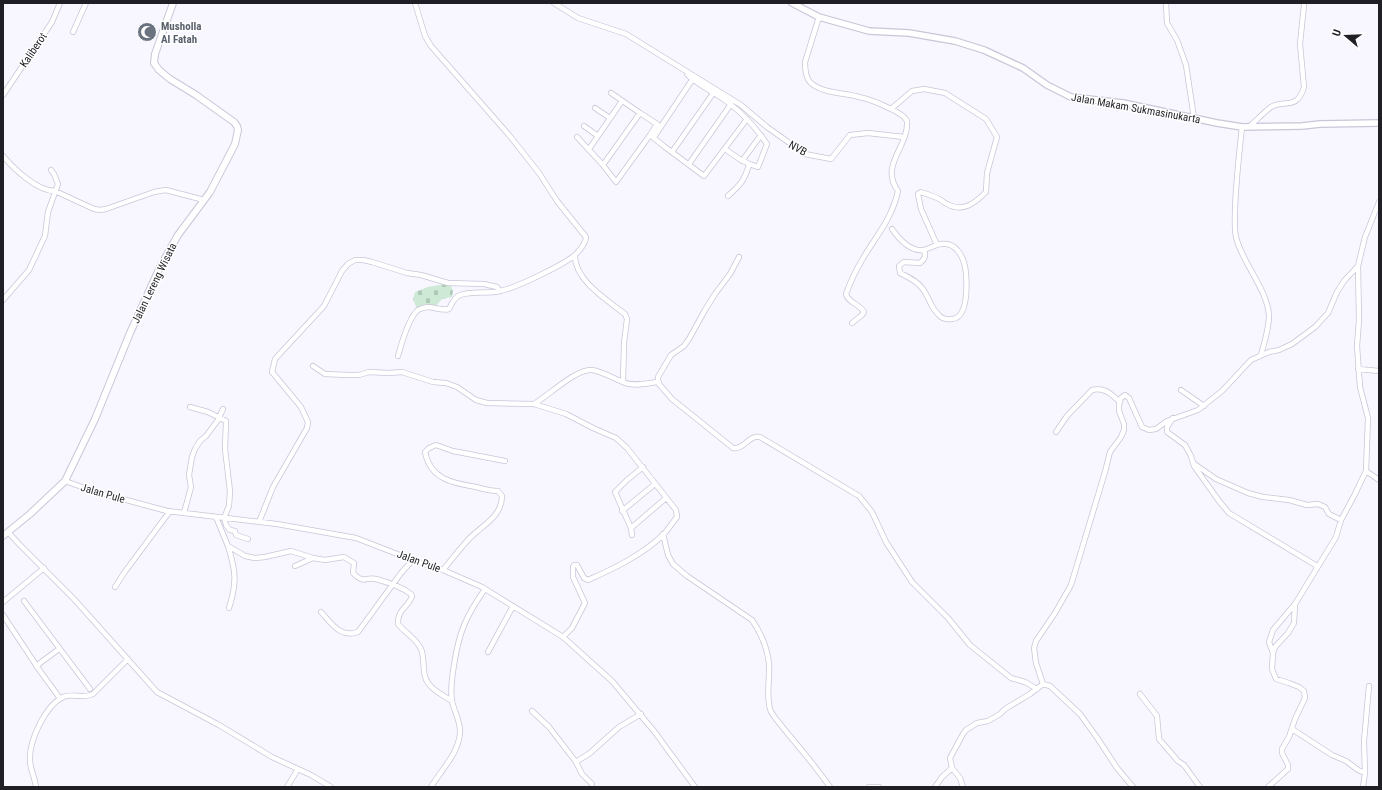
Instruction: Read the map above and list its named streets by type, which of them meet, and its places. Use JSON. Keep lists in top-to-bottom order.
{
  "streets": {
    "main road": ["Jalan Lereng Wisata"],
    "street": [
      "Kaliberot",
      "Jalan Makam Sukmasinukarta",
      "NVB",
      "Jalan Pule"
    ]
  },
  "crossings": [
    ["Jalan Lereng Wisata", "Jalan Pule"]
  ],
  "places": {
    "mosque": ["Musholla Al Fatah"]
  },
  "north": "left"
}
